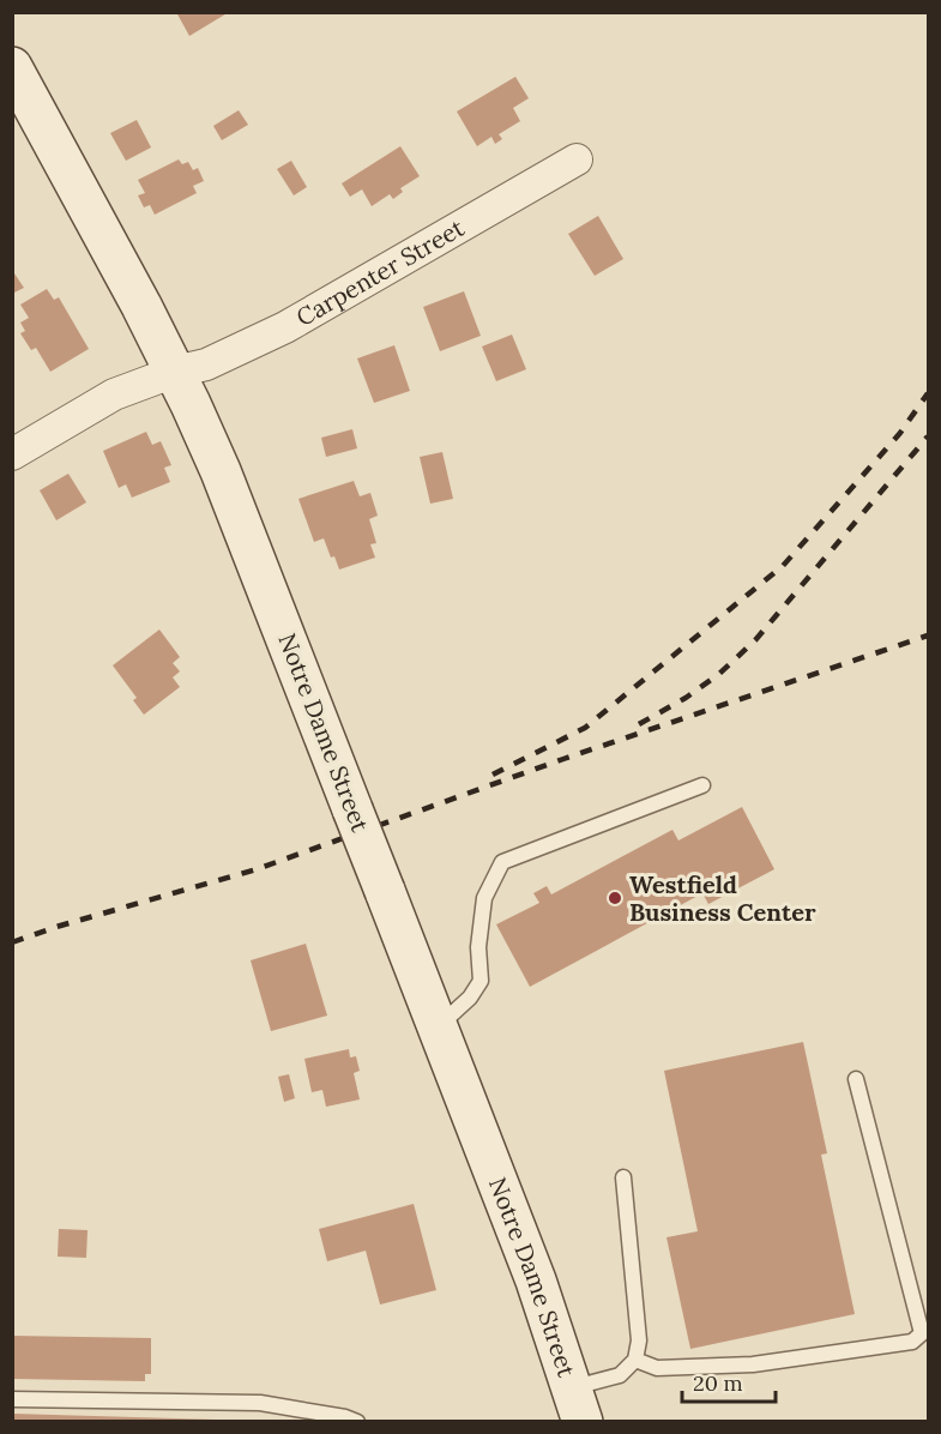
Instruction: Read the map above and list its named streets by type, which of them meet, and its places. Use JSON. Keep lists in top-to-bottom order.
{
  "streets": {
    "main road": ["Notre Dame Street"],
    "street": ["Carpenter Street"]
  },
  "crossings": [
    ["Carpenter Street", "Notre Dame Street"]
  ],
  "places": ["Westfield Business Center"],
  "scale_bar": "20 m"
}
